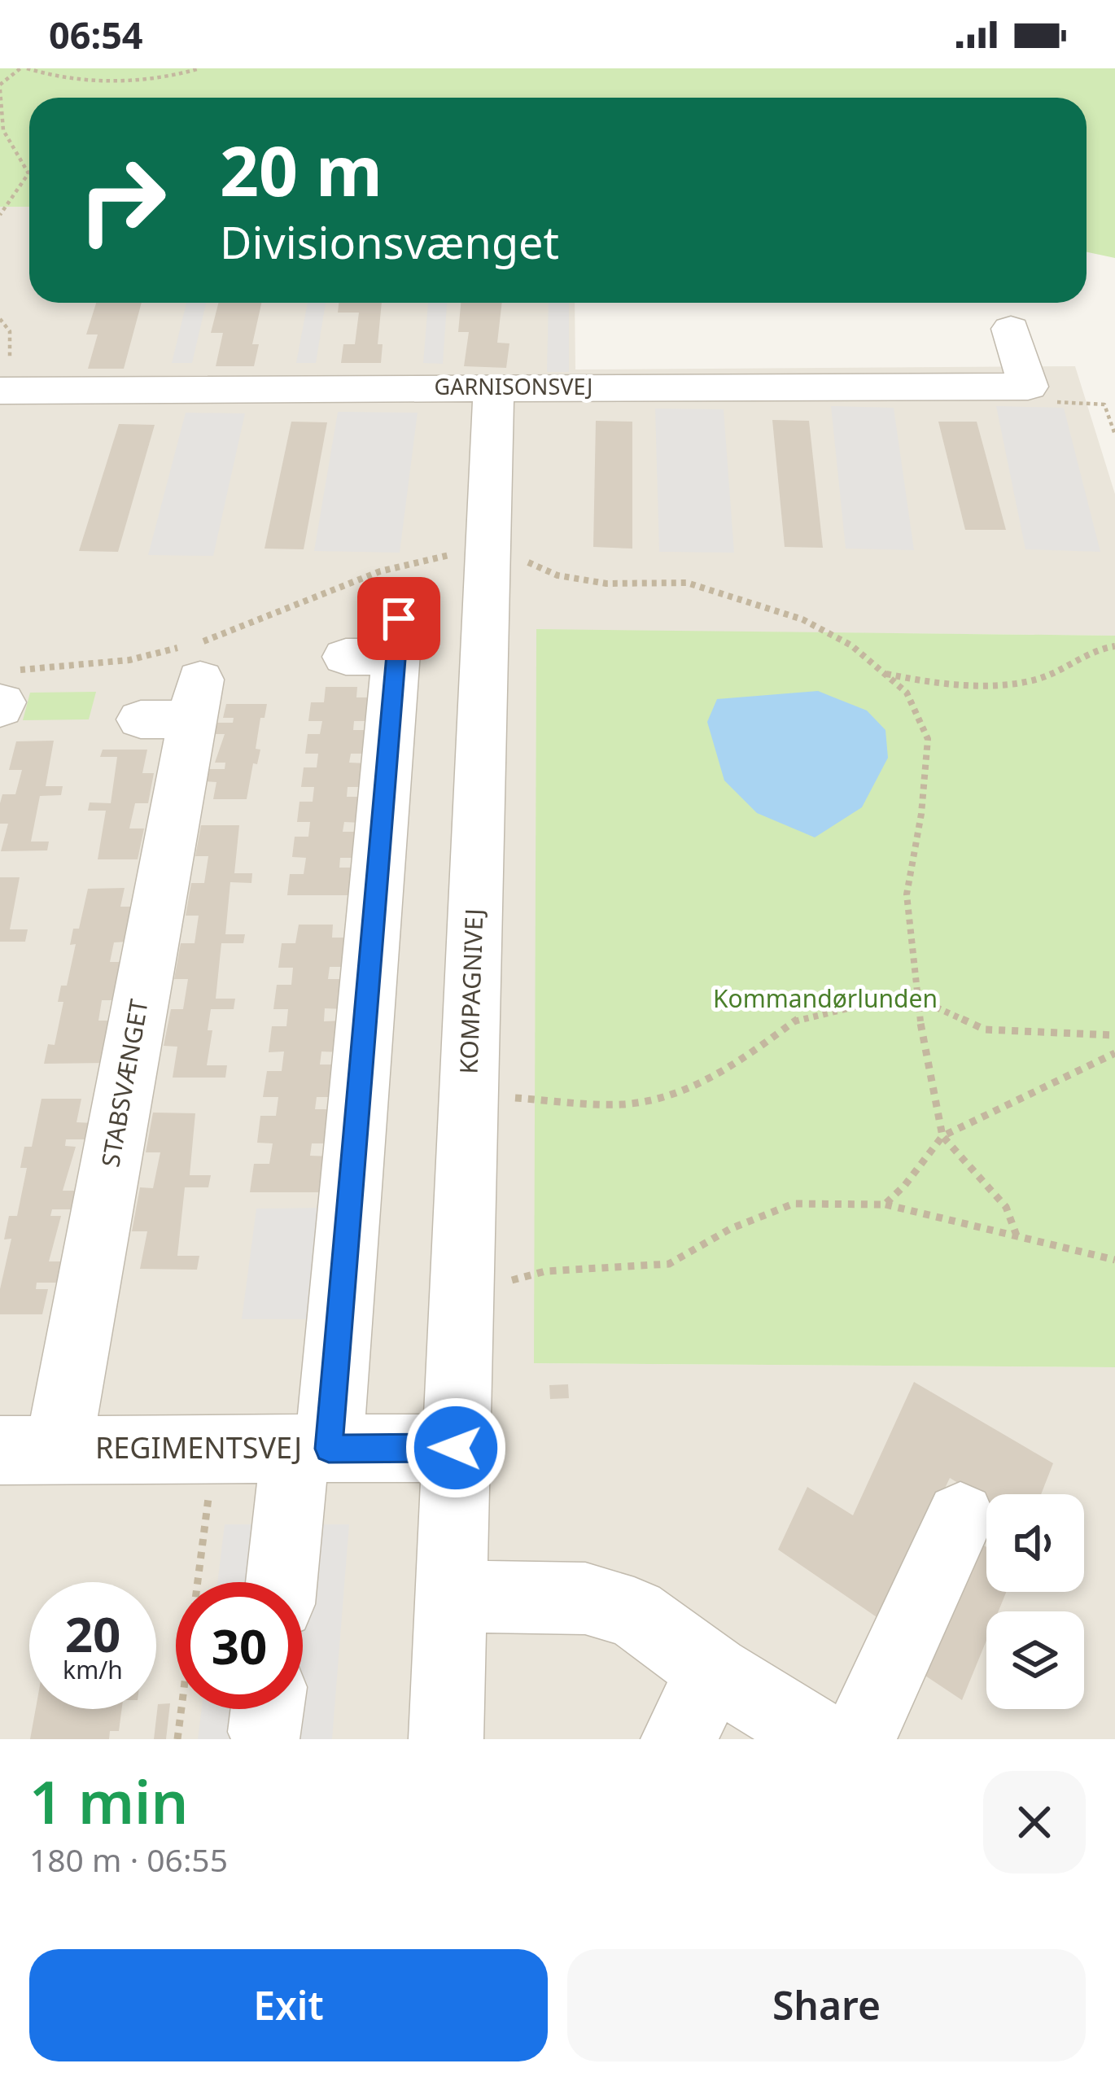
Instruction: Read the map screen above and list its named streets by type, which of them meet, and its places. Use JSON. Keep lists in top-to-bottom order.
{
  "streets": {
    "street": [
      "GARNISONSVEJ",
      "KOMPAGNIVEJ",
      "STABSVÆNGET",
      "REGIMENTSVEJ"
    ]
  },
  "crossings": [
    ["GARNISONSVEJ", "KOMPAGNIVEJ"],
    ["KOMPAGNIVEJ", "REGIMENTSVEJ"],
    ["STABSVÆNGET", "REGIMENTSVEJ"]
  ],
  "parks": ["Kommandørlunden"],
  "page": {
    "status": "06:54",
    "turn": ["20 m", "Divisionsvænget"],
    "speed": "20 km/h",
    "limit": "30",
    "heading": ["1 min", "180 m · 06:55"],
    "buttons": ["Exit", "Share"]
  }
}
